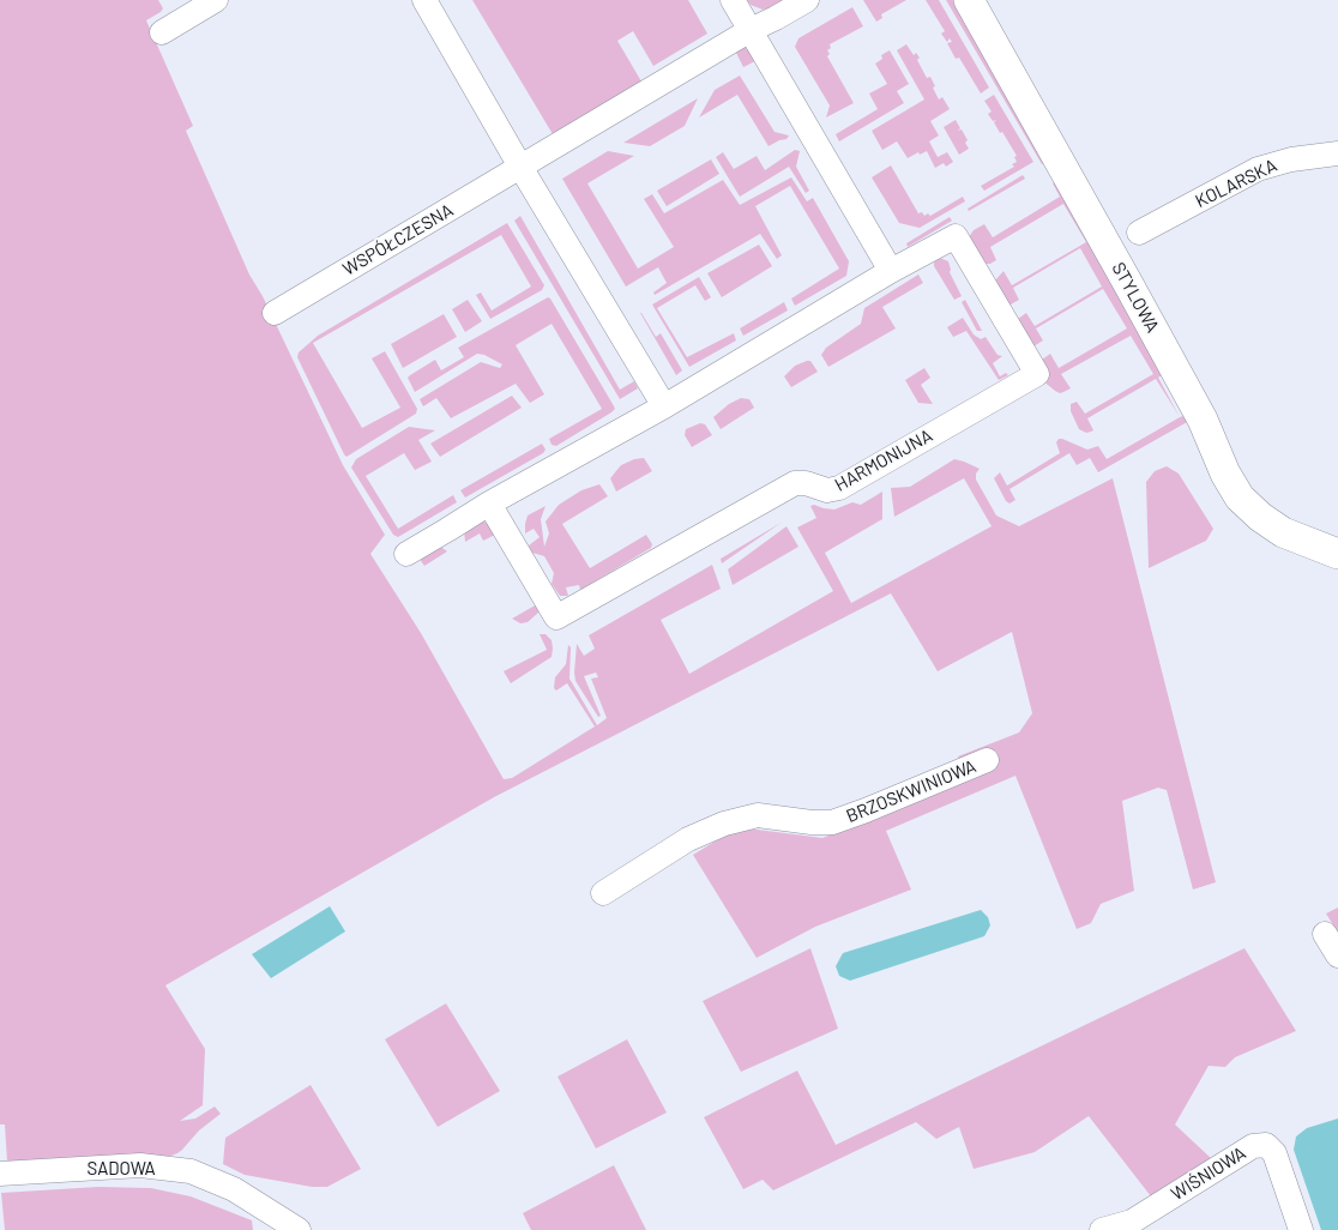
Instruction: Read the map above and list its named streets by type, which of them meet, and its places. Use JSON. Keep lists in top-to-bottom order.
{
  "streets": {
    "street": [
      "KOLARSKA",
      "WSPÓŁCZESNA",
      "STYLOWA",
      "HARMONIJNA",
      "BRZOSKWINIOWA",
      "SADOWA",
      "WIŚNIOWA"
    ]
  }
}
